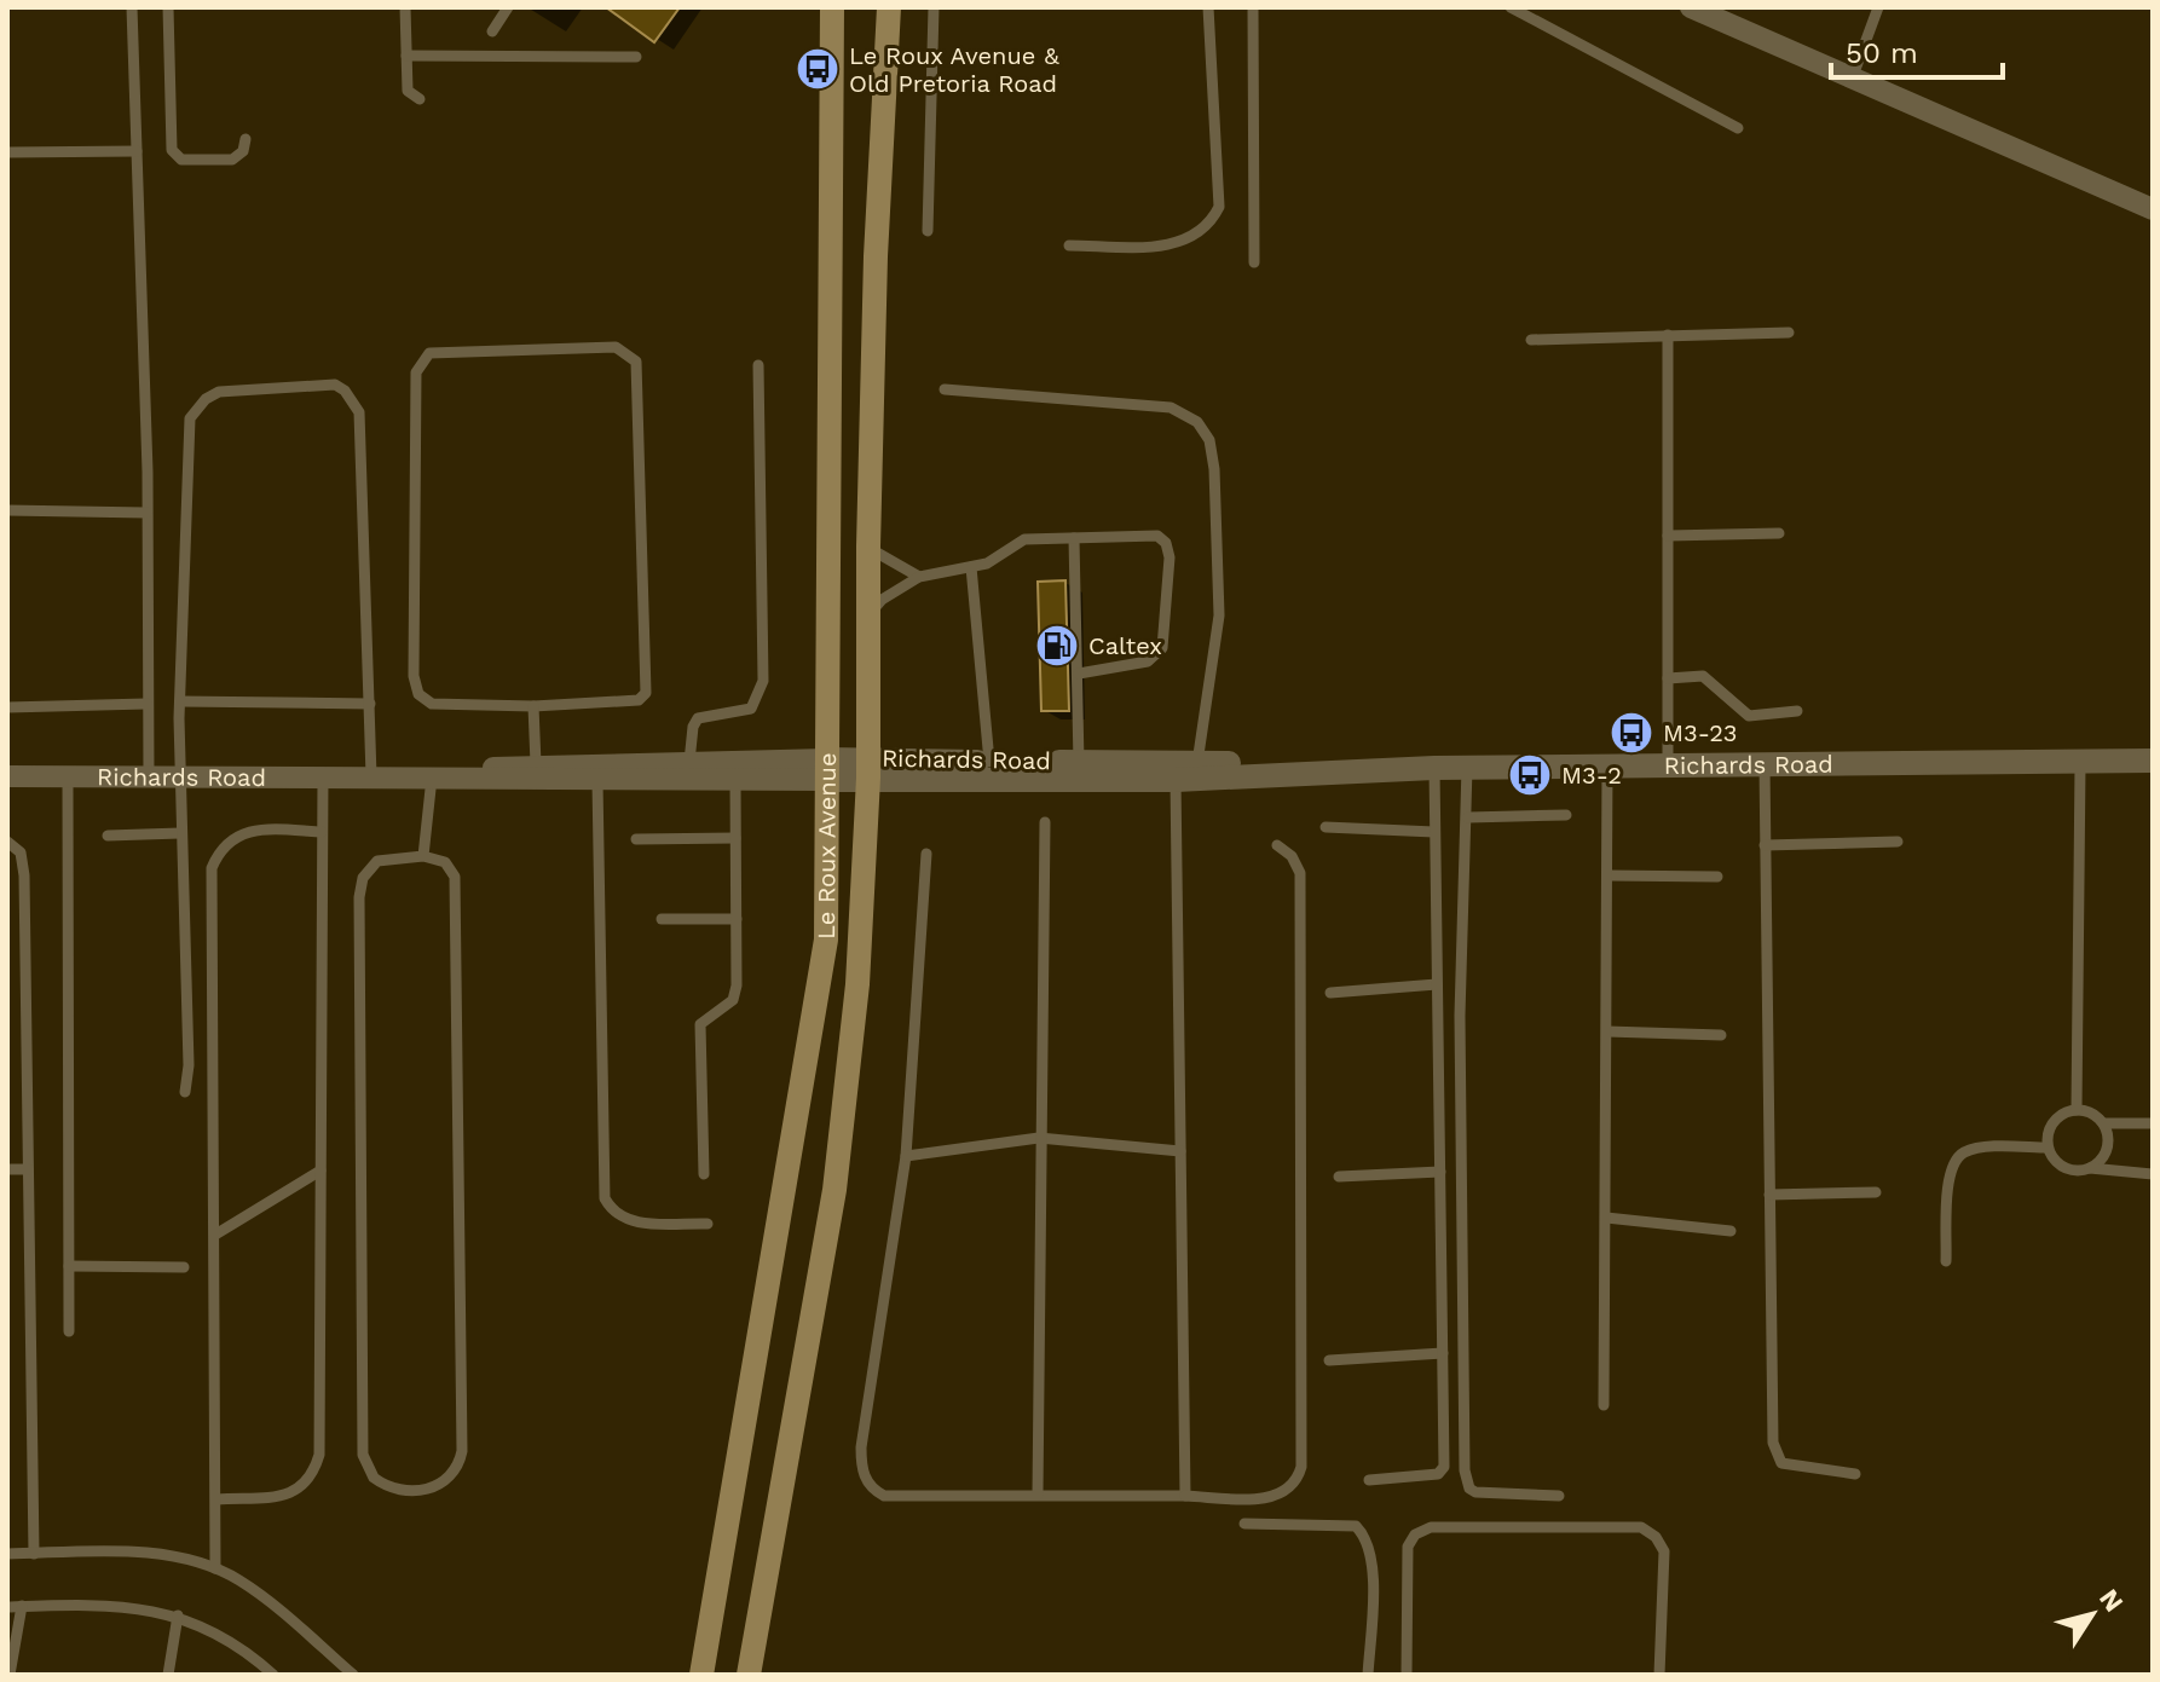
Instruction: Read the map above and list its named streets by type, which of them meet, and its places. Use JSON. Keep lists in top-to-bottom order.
{
  "streets": {
    "main road": ["Le Roux Avenue"],
    "street": ["Richards Road"]
  },
  "crossings": [
    ["Richards Road", "Le Roux Avenue"]
  ],
  "places": {
    "bus stop": ["Le Roux Avenue & Old Pretoria Road", "M3-23", "M3-2"],
    "fuel station": ["Caltex"]
  },
  "scale_bar": "50 m",
  "north": "top right"
}
